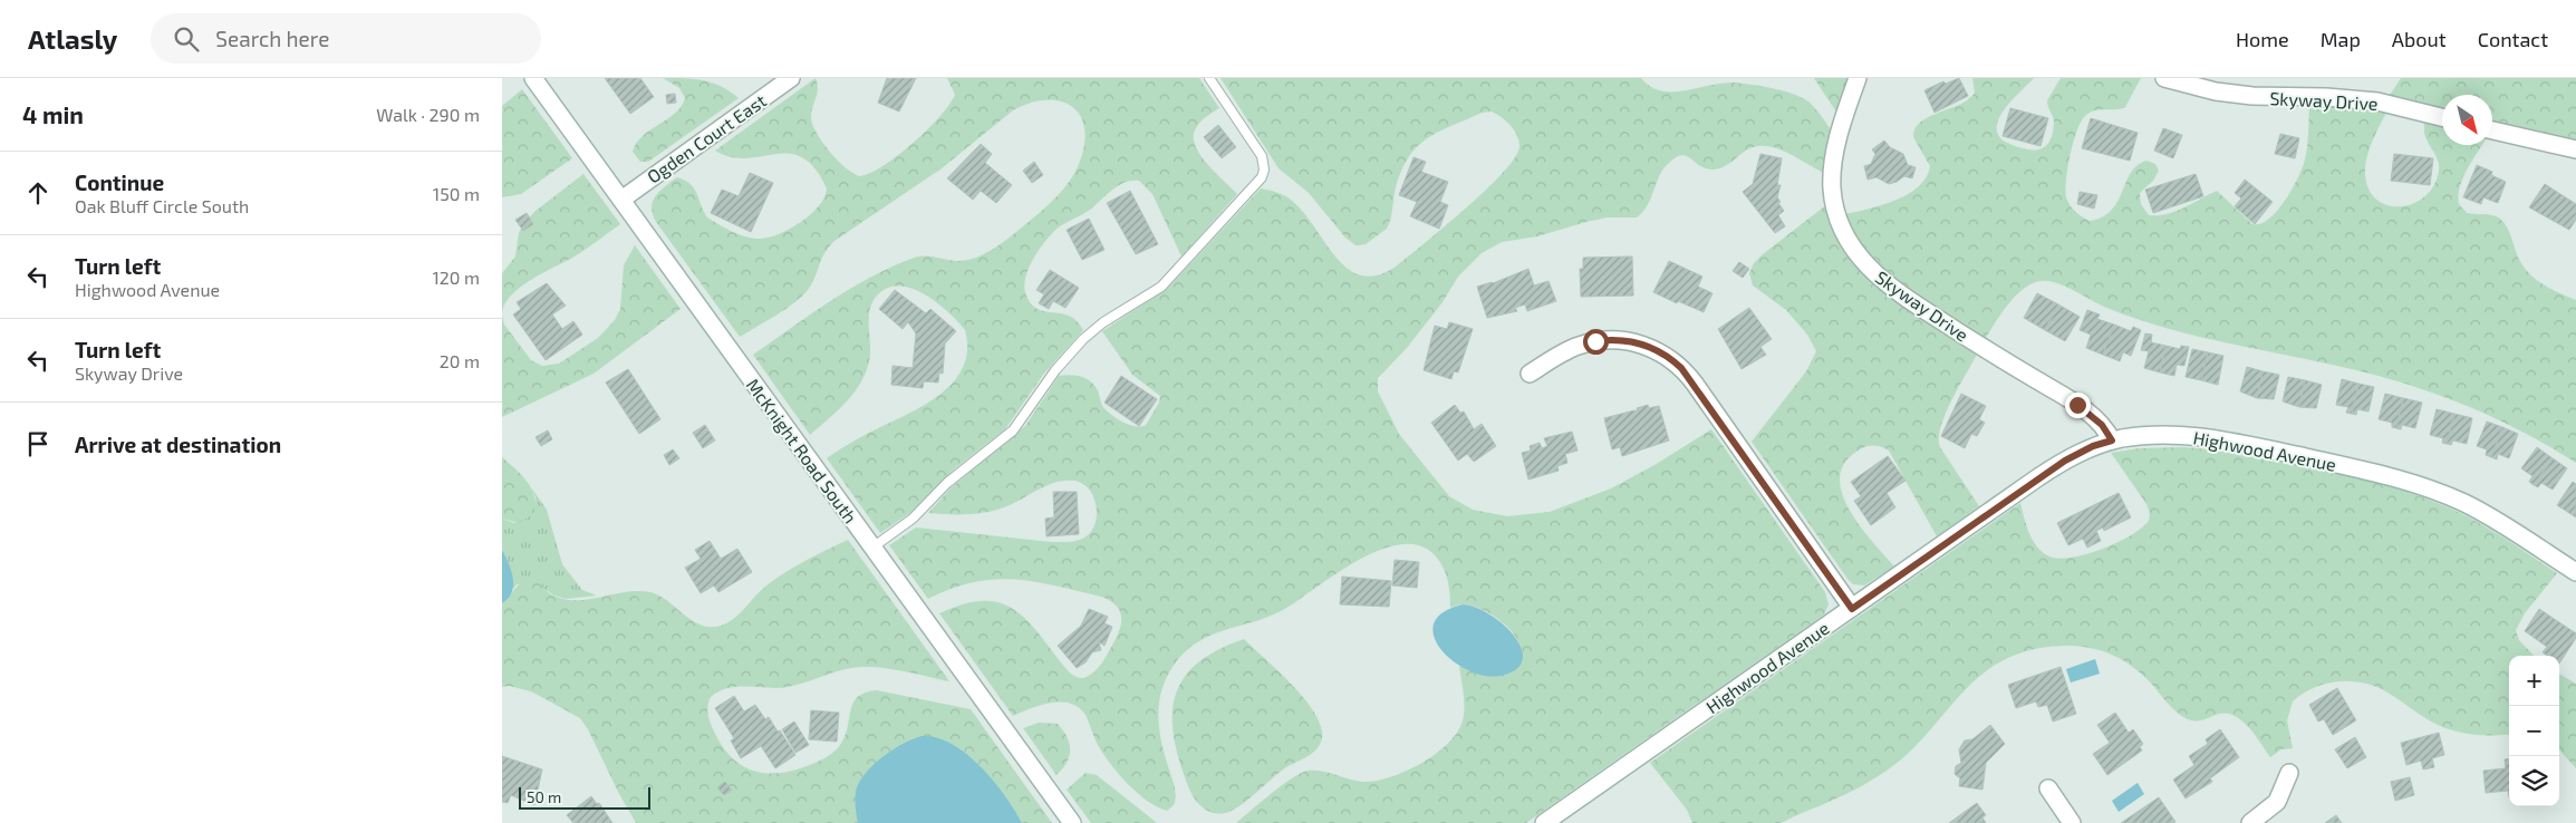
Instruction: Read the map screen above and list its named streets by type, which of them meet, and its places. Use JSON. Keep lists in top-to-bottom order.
{
  "streets": {
    "street": [
      "Skyway Drive",
      "Ogden Court East",
      "McKnight Road South",
      "Highwood Avenue"
    ]
  },
  "crossings": [
    ["Skyway Drive", "Highwood Avenue"],
    ["Ogden Court East", "McKnight Road South"]
  ],
  "scale_bar": "50 m",
  "north": "bottom right",
  "page": {
    "header": "Atlasly",
    "search": "Search here",
    "nav": [
      "Home",
      "Map",
      "About",
      "Contact"
    ],
    "heading": ["4 min", "Walk · 290 m"],
    "list": [
      ["Continue", "Oak Bluff Circle South", "150 m"],
      ["Turn left", "Highwood Avenue", "120 m"],
      ["Turn left", "Skyway Drive", "20 m"],
      "Arrive at destination"
    ],
    "map_buttons": ["+", "−"],
    "scale": "50 m"
  }
}
